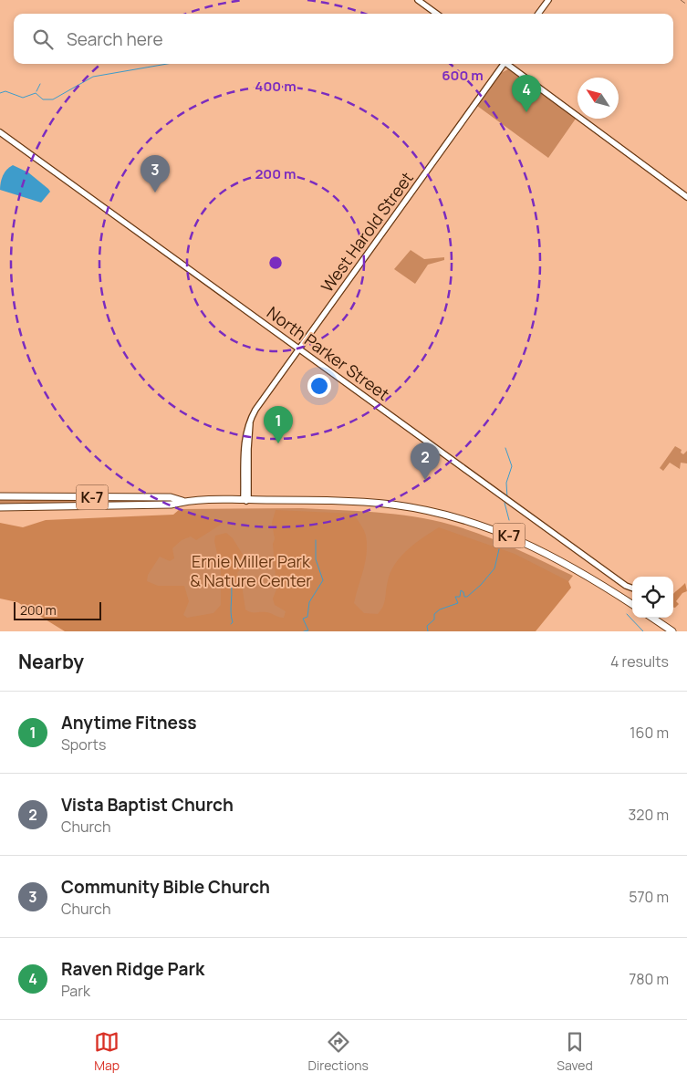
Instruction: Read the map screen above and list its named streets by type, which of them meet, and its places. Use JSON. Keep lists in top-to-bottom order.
{
  "streets": {
    "highway": ["K-7"],
    "street": ["West Harold Street", "North Parker Street"]
  },
  "crossings": [
    ["West Harold Street", "North Parker Street"],
    ["West Harold Street", "K-7"]
  ],
  "parks": ["Ernie Miller Park & Nature Center"],
  "scale_bar": "200 m",
  "north": "top left",
  "page": {
    "search": "Search here",
    "pins": [
      "4",
      "3",
      "1",
      "2"
    ],
    "scale": "200 m",
    "heading": ["Nearby", "4 results"],
    "list": [
      {
        "mark": "1",
        "name": "Anytime Fitness",
        "note": "Sports",
        "value": "160 m"
      },
      {
        "mark": "2",
        "name": "Vista Baptist Church",
        "note": "Church",
        "value": "320 m"
      },
      {
        "mark": "3",
        "name": "Community Bible Church",
        "note": "Church",
        "value": "570 m"
      },
      {
        "mark": "4",
        "name": "Raven Ridge Park",
        "note": "Park",
        "value": "780 m"
      }
    ],
    "nav": ["Map", "Directions", "Saved"]
  },
  "rings": ["600 m", "400 m", "200 m"]
}
